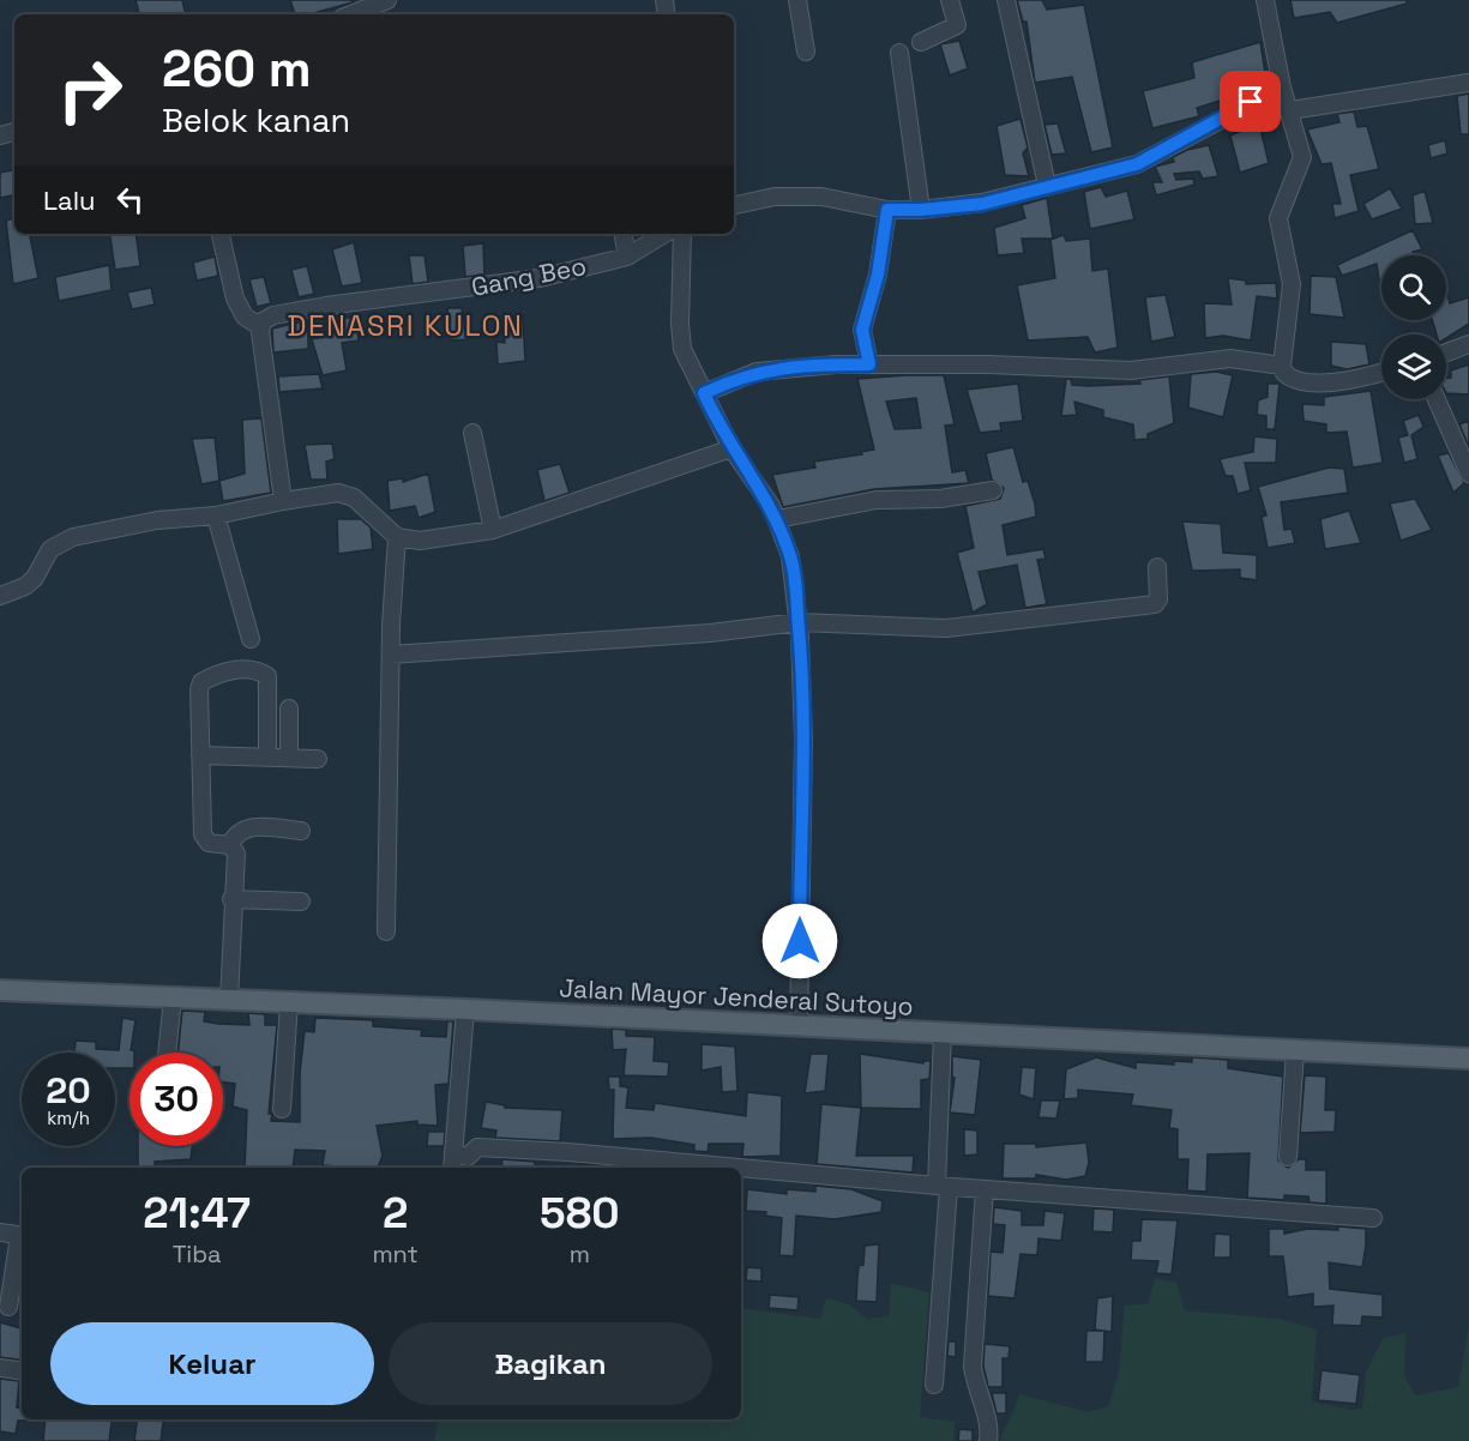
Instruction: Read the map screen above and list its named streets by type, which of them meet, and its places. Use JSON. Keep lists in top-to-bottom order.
{
  "streets": {
    "main road": ["Jalan Mayor Jenderal Sutoyo"],
    "street": ["Gang Beo"]
  },
  "districts": ["DENASRI KULON"],
  "page": {
    "turn": ["260 m", "Belok kanan"],
    "then": "Lalu",
    "speed": "20 km/h",
    "limit": "30",
    "eta": [
      "21:47",
      "Tiba",
      "2",
      "mnt",
      "580",
      "m"
    ],
    "buttons": ["Keluar", "Bagikan"]
  }
}
